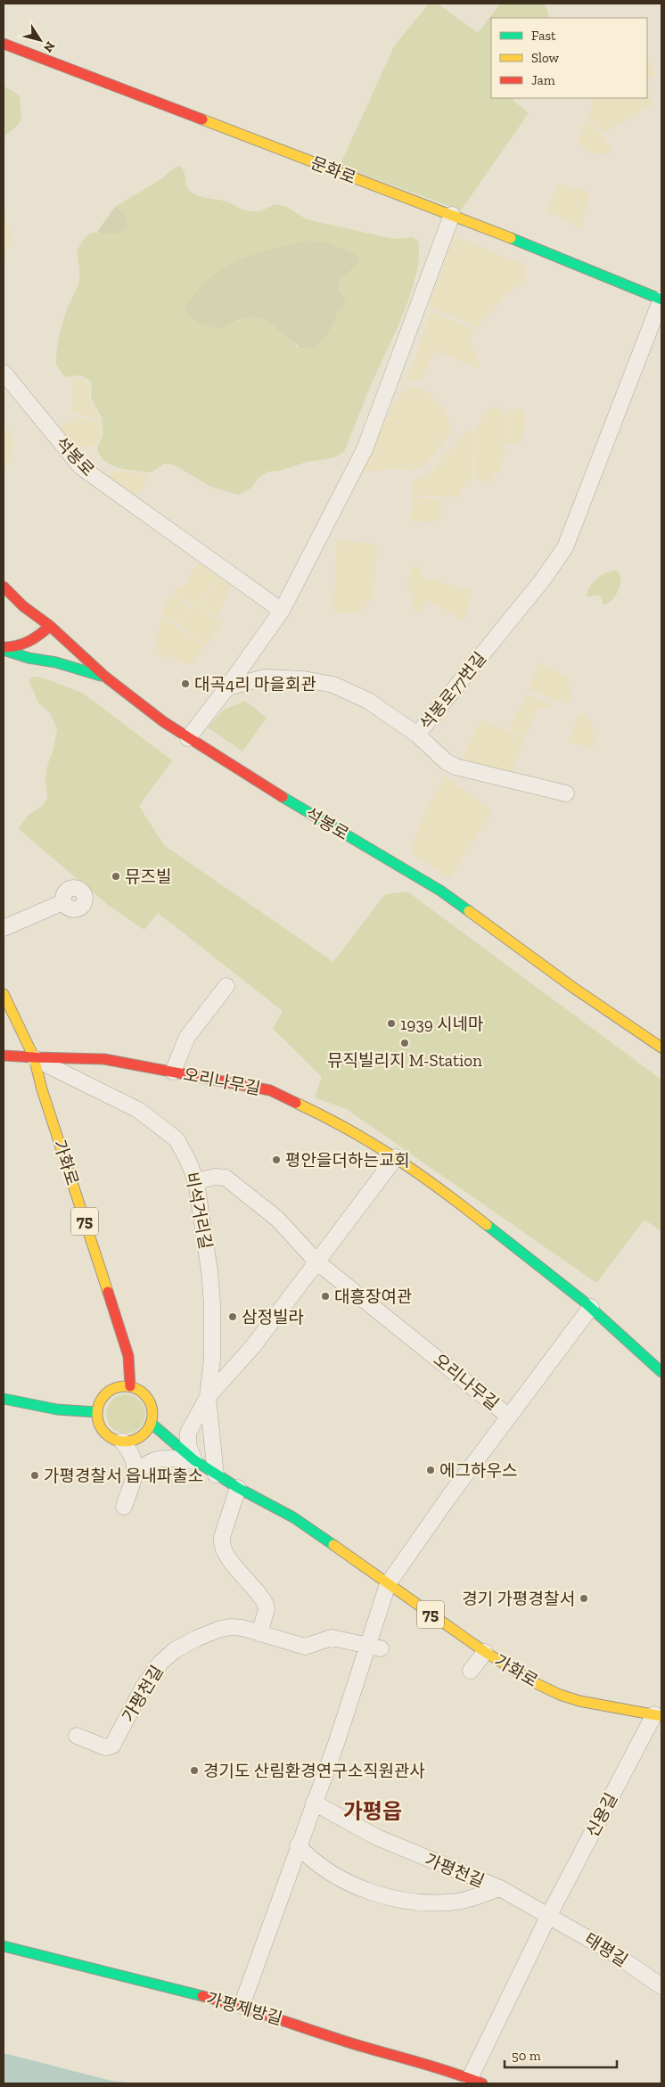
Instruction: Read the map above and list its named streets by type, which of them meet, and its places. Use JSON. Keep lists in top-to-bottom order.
{
  "streets": {
    "main road": [
      "문화로",
      "석봉로",
      "오리나무길",
      "가화로",
      "75",
      "가평제방길"
    ],
    "street": [
      "석봉로77번길",
      "비석거리길",
      "가평천길",
      "신용길",
      "태평길"
    ]
  },
  "crossings": [
    ["문화로", "석봉로77번길"],
    ["오리나무길", "가화로"],
    ["오리나무길", "비석거리길"],
    ["가화로", "비석거리길"],
    ["가화로", "신용길"],
    ["신용길", "태평길"],
    ["신용길", "가평제방길"]
  ],
  "districts": ["가평읍"],
  "places": [
    "대곡4리 마을회관",
    "뮤즈빌",
    "1939 시네마",
    "뮤직빌리지 M-Station",
    "평안을더하는교회",
    "대흥장여관",
    "삼정빌라",
    "에그하우스",
    "가평경찰서 읍내파출소",
    "경기 가평경찰서",
    "경기도 산림환경연구소직원관사"
  ],
  "legend": ["Fast", "Slow", "Jam"],
  "scale_bar": "50 m",
  "north": "bottom right"
}
